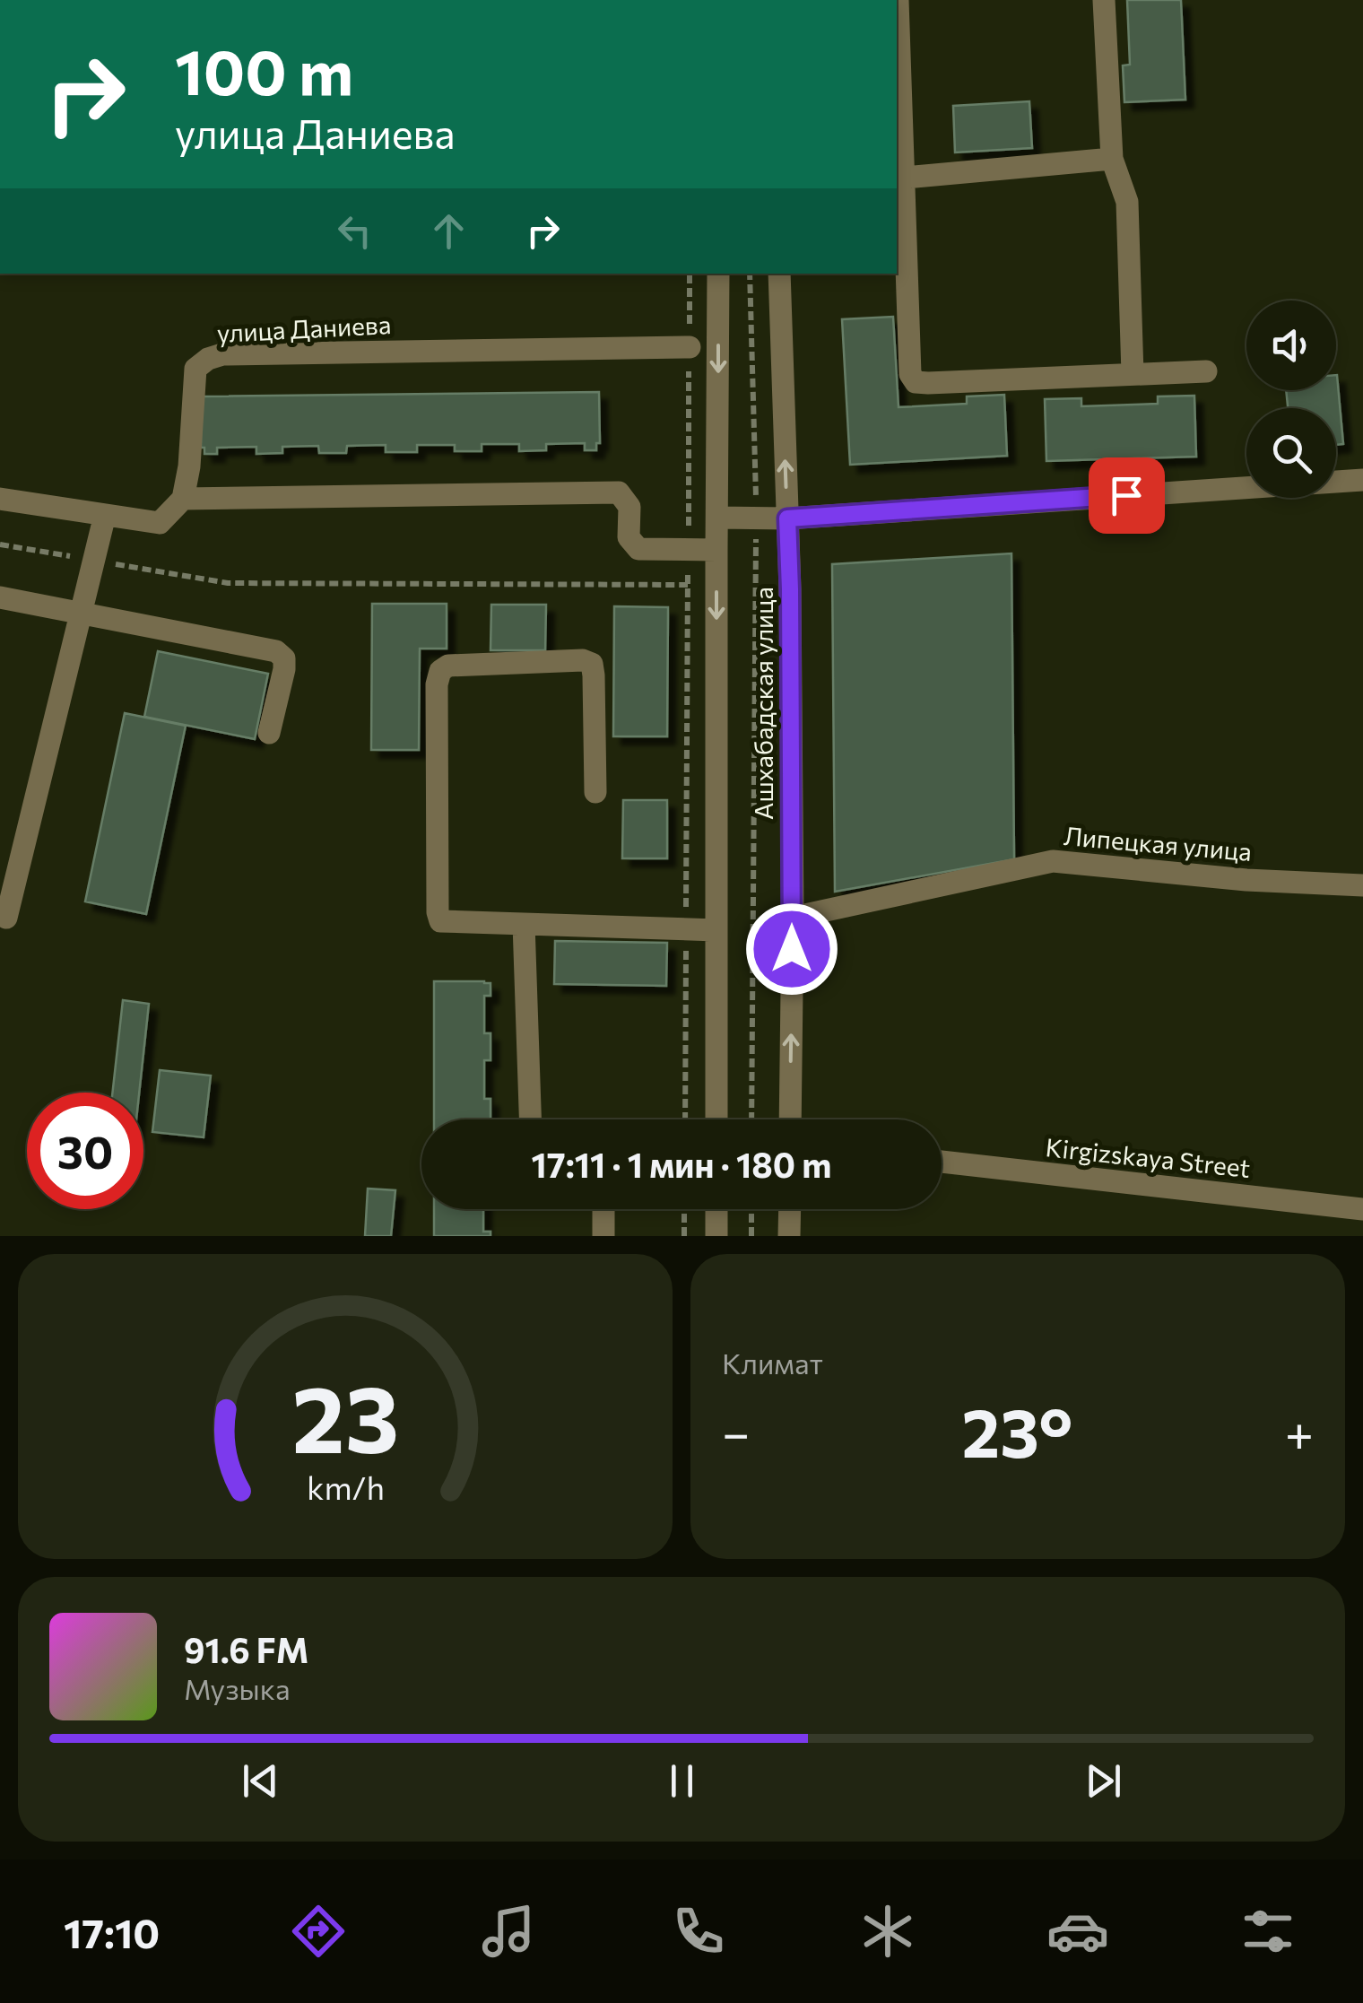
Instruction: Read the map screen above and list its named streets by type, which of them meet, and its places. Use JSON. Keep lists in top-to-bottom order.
{
  "streets": {
    "street": [
      "улица Даниева",
      "Ашхабадская улица",
      "Липецкая улица",
      "Kirgizskaya Street"
    ]
  },
  "crossings": [
    ["Ашхабадская улица", "Липецкая улица"]
  ],
  "page": {
    "turn": ["100 m", "улица Даниева"],
    "limit": "30",
    "trip": "17:11 · 1 мин · 180 m",
    "tile": "Климат",
    "heat": ["−", "23°", "+"],
    "song": ["91.6 FM", "Музыка"],
    "tabs": "17:10",
    "gauge": ["23", "km/h"]
  }
}
